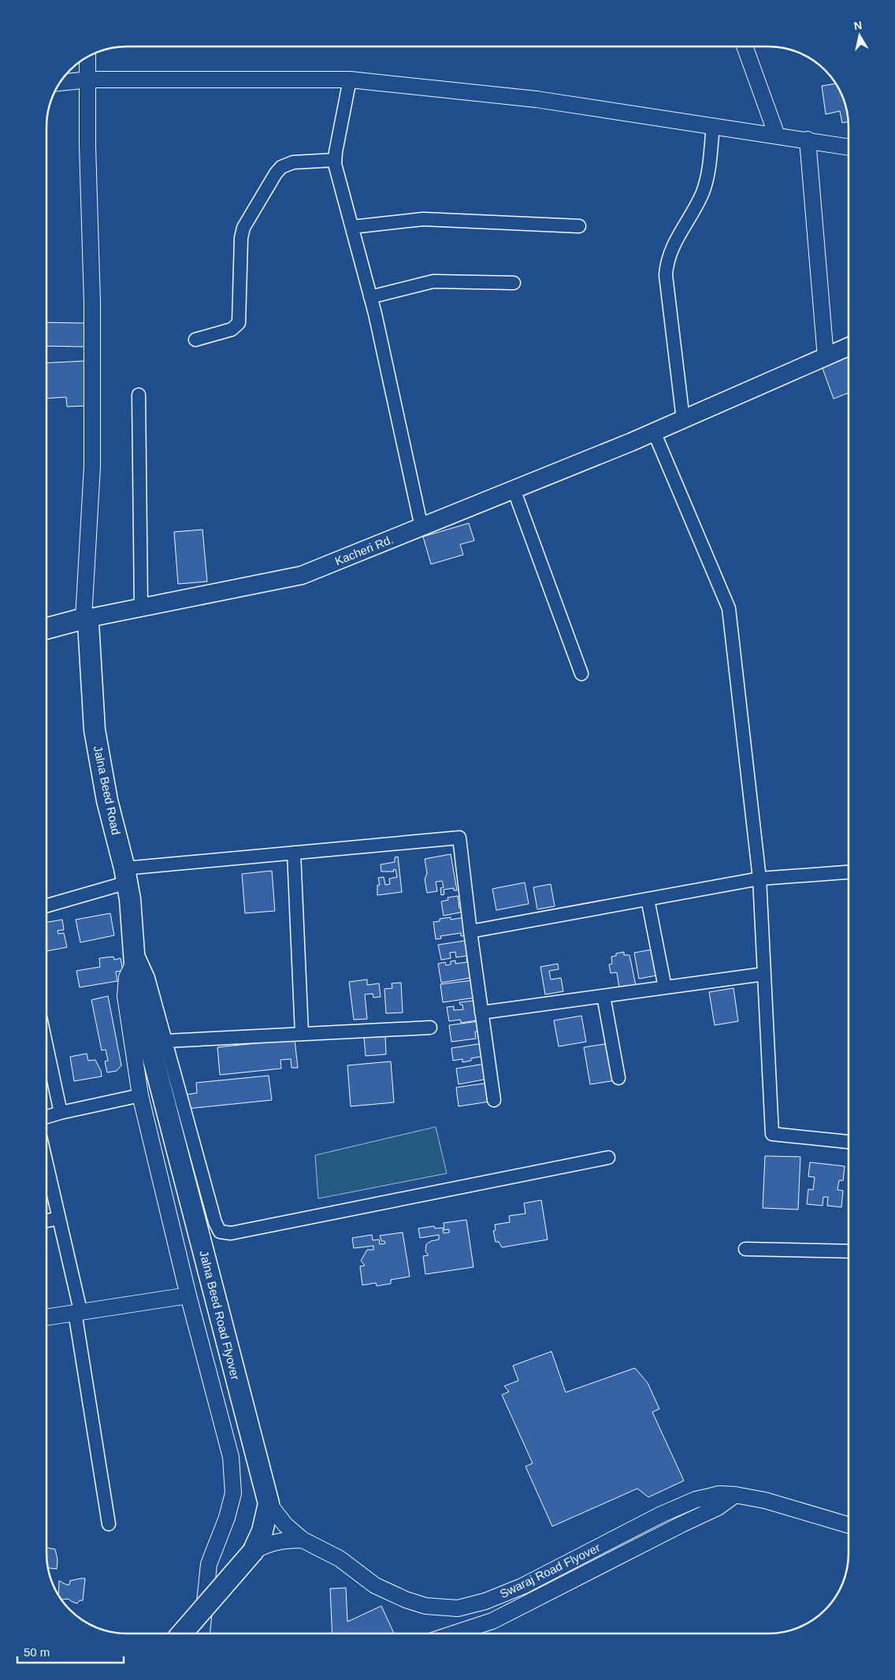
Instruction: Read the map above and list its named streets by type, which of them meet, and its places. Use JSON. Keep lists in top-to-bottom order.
{
  "streets": {
    "main road": ["Kacheri Rd.", "Jalna Beed Road", "Jalna Beed Road Flyover"],
    "street": ["Swaraj Road Flyover"]
  },
  "crossings": [
    ["Kacheri Rd.", "Jalna Beed Road"],
    ["Jalna Beed Road", "Jalna Beed Road Flyover"],
    ["Jalna Beed Road Flyover", "Swaraj Road Flyover"]
  ],
  "scale_bar": "50 m",
  "north": "top"
}
